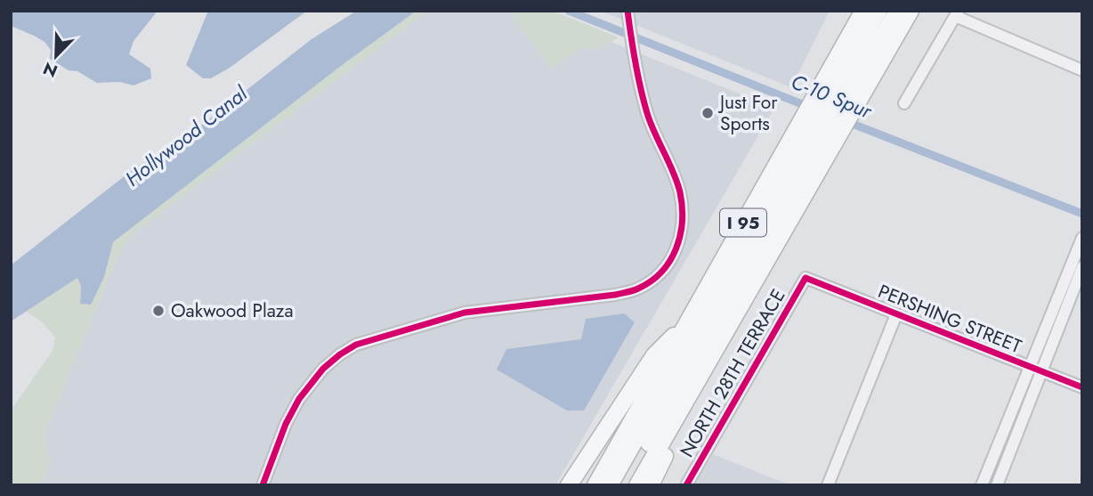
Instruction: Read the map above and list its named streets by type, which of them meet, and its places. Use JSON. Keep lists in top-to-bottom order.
{
  "streets": {
    "highway": ["I 95"],
    "street": ["PERSHING STREET", "NORTH 28TH TERRACE"]
  },
  "crossings": [
    ["PERSHING STREET", "NORTH 28TH TERRACE"]
  ],
  "water": ["C-10 Spur", "Hollywood Canal"],
  "places": ["Just For Sports", "Oakwood Plaza"],
  "north": "bottom left"
}
